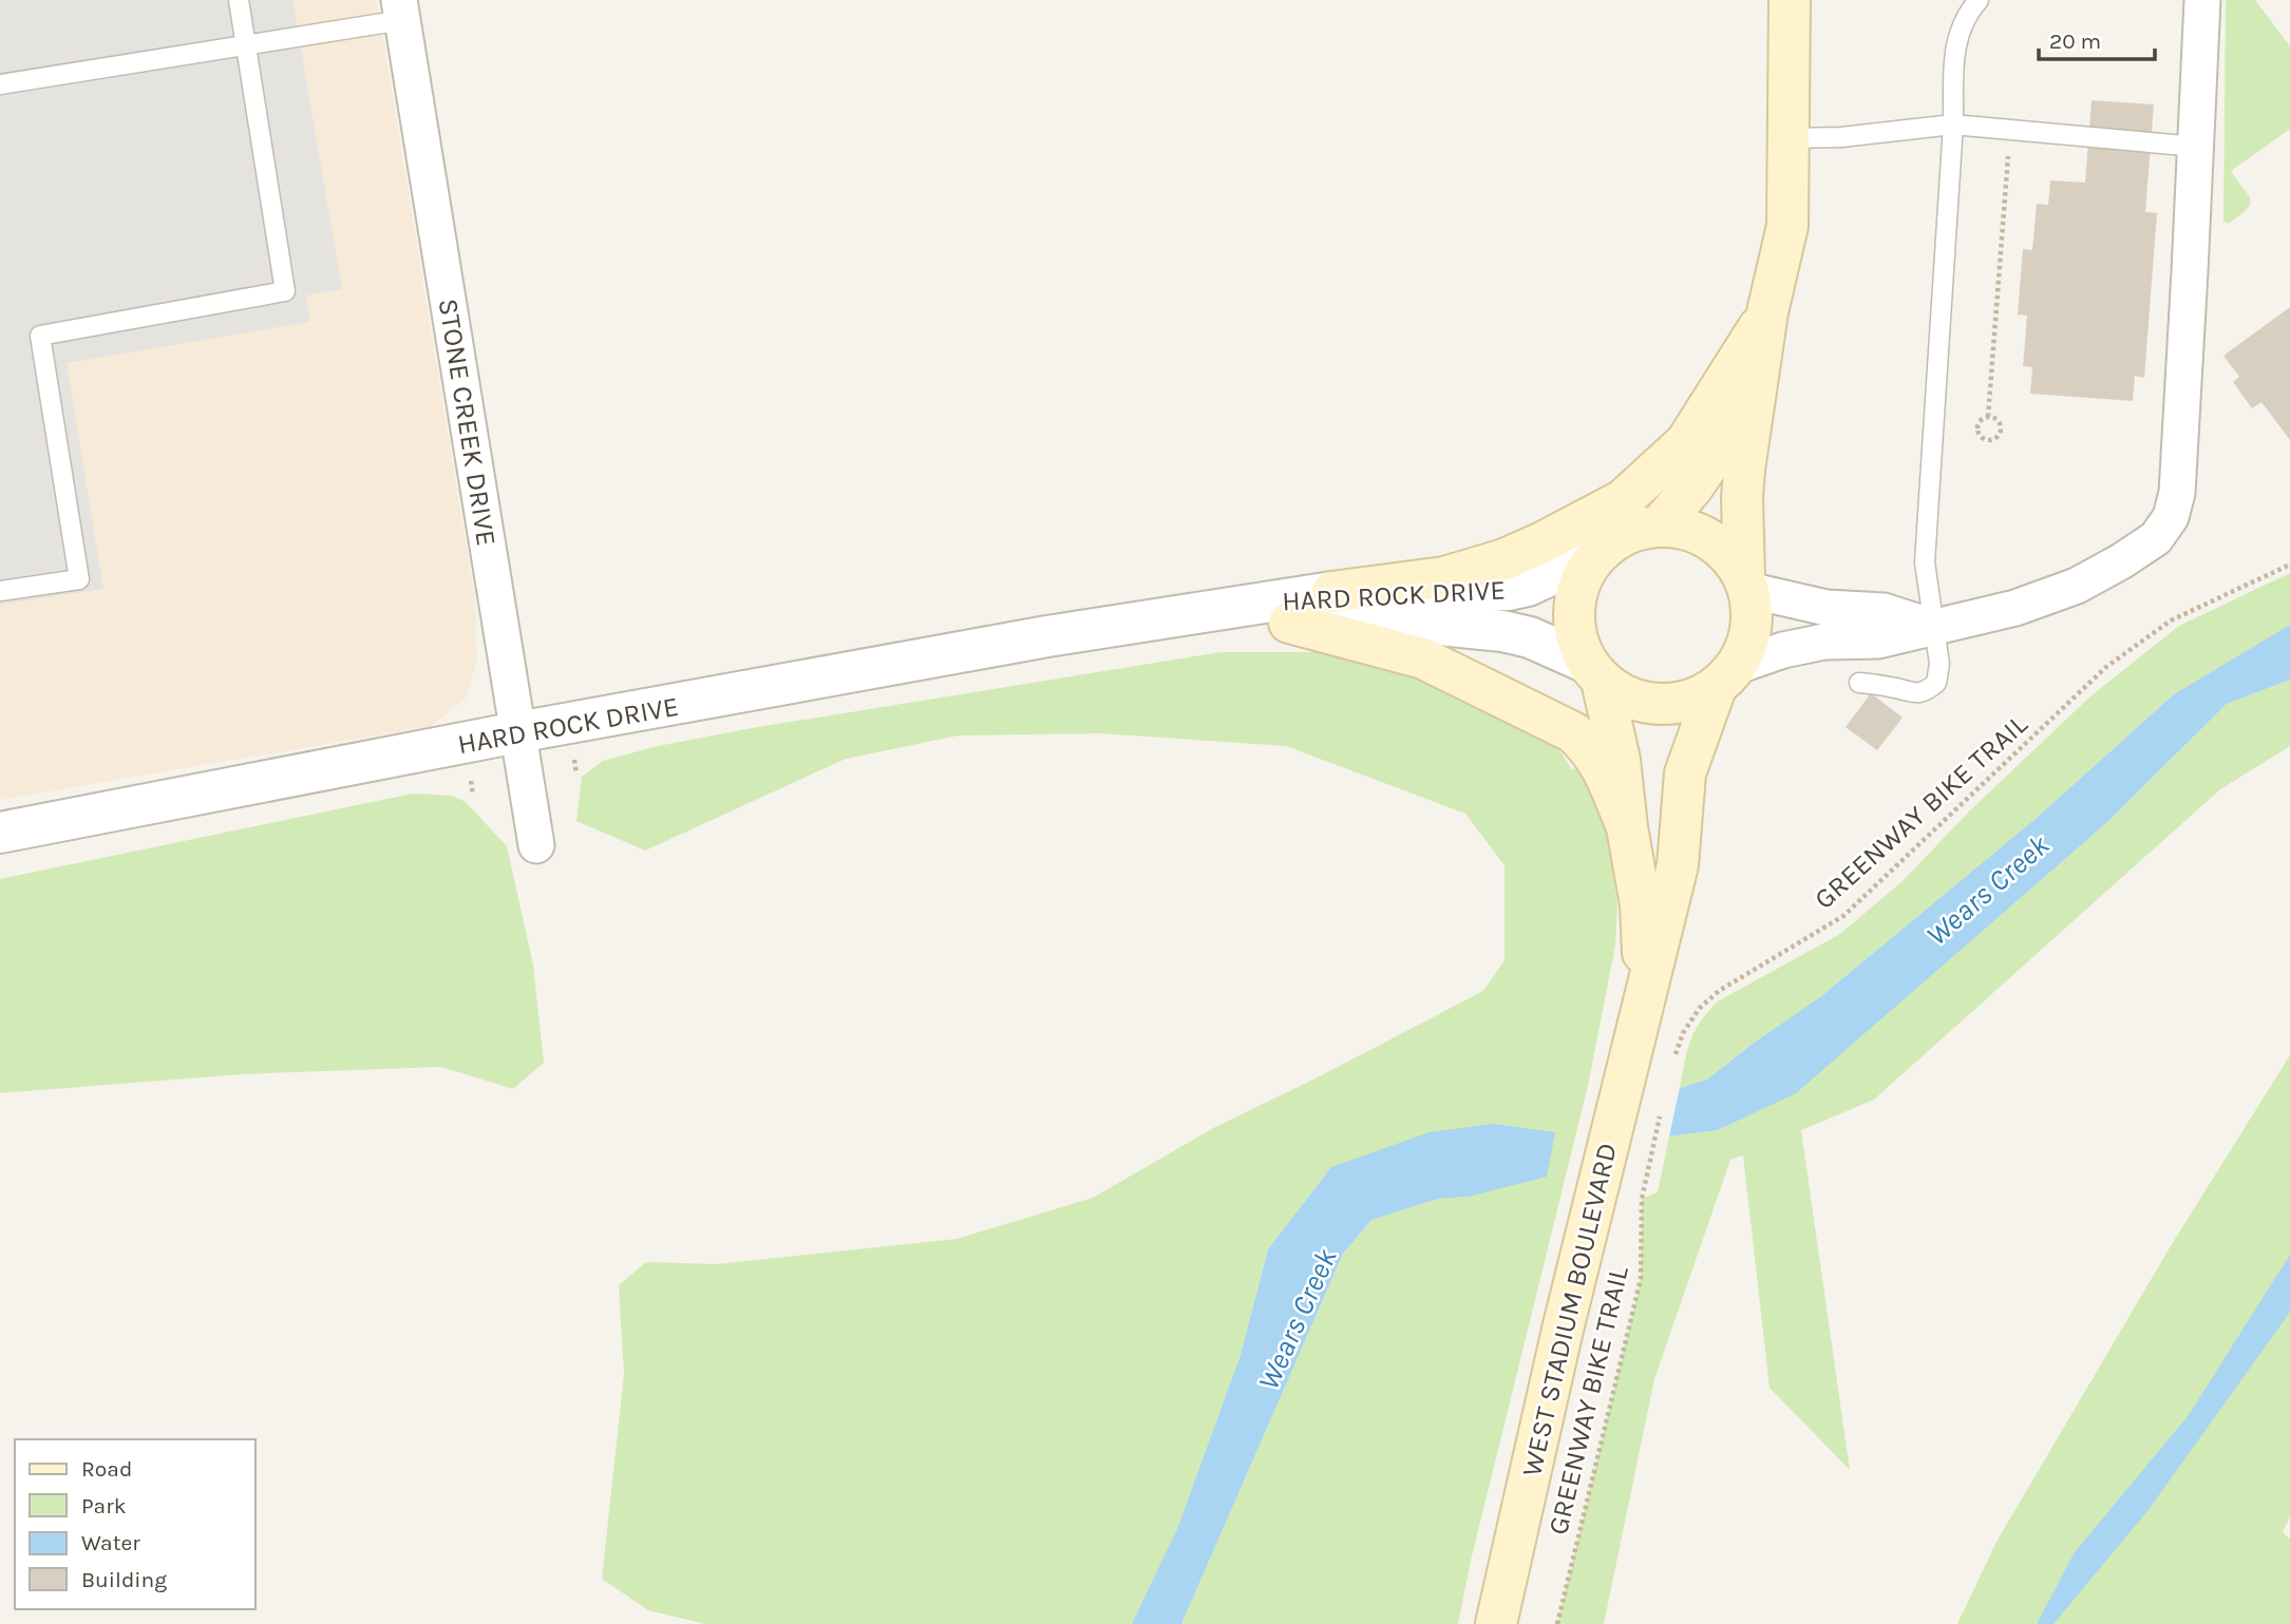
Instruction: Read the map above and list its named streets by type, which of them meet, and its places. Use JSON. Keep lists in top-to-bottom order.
{
  "streets": {
    "main road": ["WEST STADIUM BOULEVARD"],
    "street": ["STONE CREEK DRIVE", "HARD ROCK DRIVE"],
    "path": ["GREENWAY BIKE TRAIL"]
  },
  "crossings": [
    ["STONE CREEK DRIVE", "HARD ROCK DRIVE"],
    ["HARD ROCK DRIVE", "WEST STADIUM BOULEVARD"]
  ],
  "water": ["Wears Creek"],
  "legend": [
    "Road",
    "Park",
    "Water",
    "Building"
  ],
  "scale_bar": "20 m"
}
